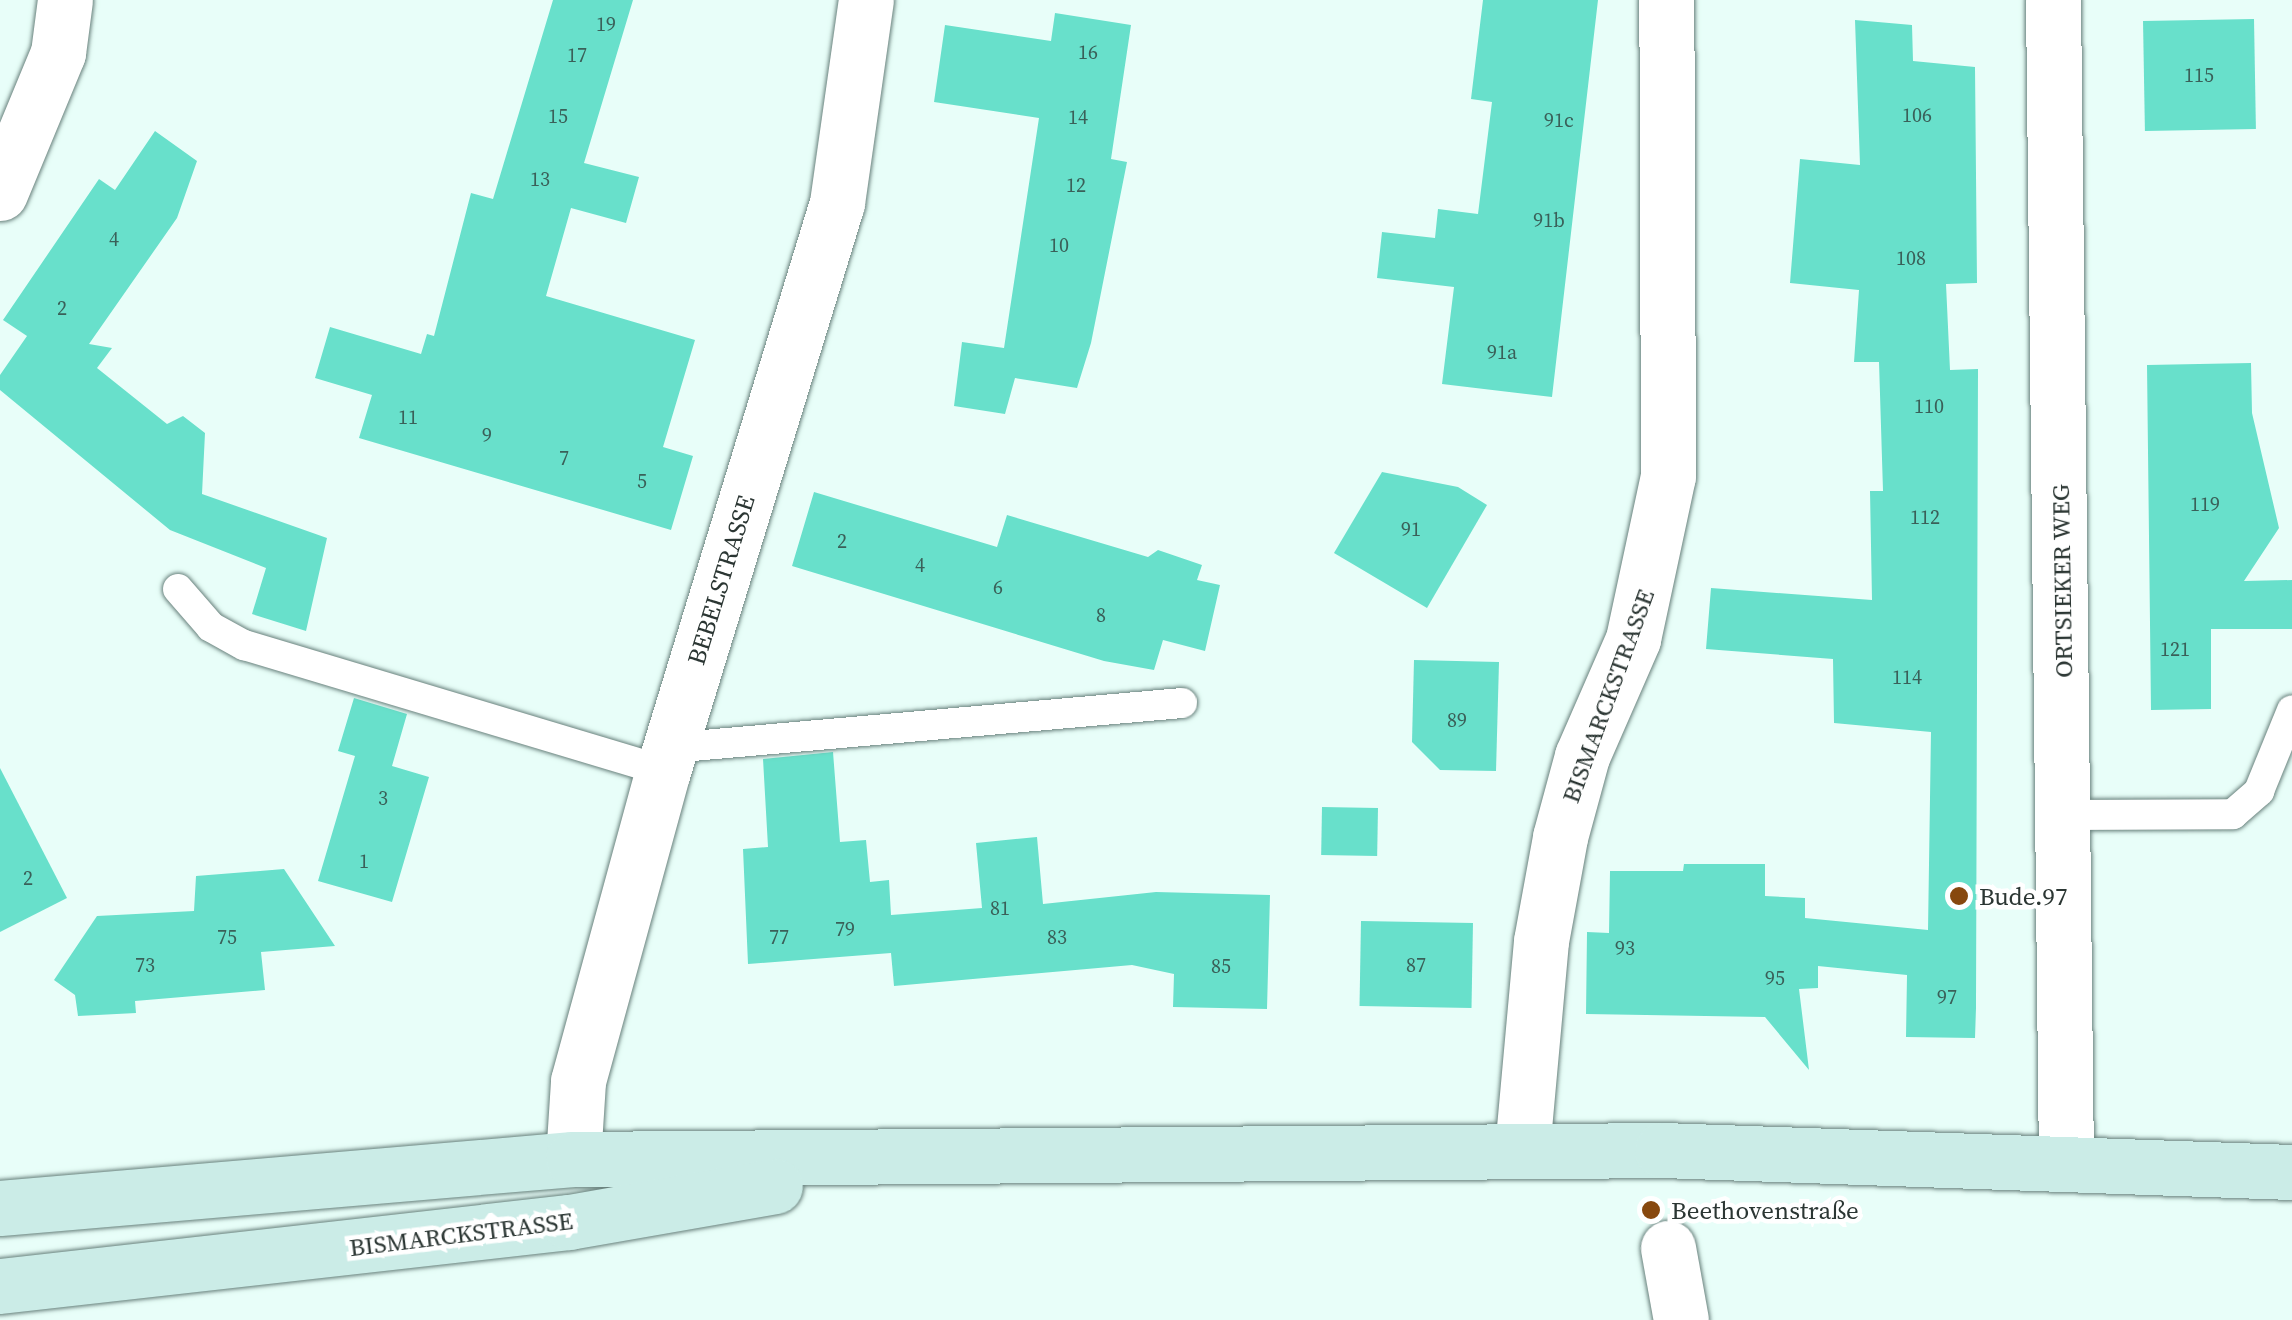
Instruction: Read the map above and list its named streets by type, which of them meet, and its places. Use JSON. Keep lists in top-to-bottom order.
{
  "streets": {
    "main road": ["BISMARCKSTRASSE"],
    "street": ["BEBELSTRASSE", "ORTSIEKER WEG"]
  },
  "crossings": [
    ["BEBELSTRASSE", "BISMARCKSTRASSE"],
    ["ORTSIEKER WEG", "BISMARCKSTRASSE"]
  ],
  "places": ["Bude.97", "Beethovenstraße"],
  "house_numbers": [
    "19",
    "16",
    "17",
    "115",
    "106",
    "15",
    "14",
    "91c",
    "13",
    "12",
    "91b",
    "4",
    "10",
    "108",
    "2",
    "91a",
    "110",
    "11",
    "9",
    "7",
    "5",
    "119",
    "112",
    "91",
    "2",
    "4",
    "6",
    "8",
    "121",
    "114",
    "89",
    "3",
    "1",
    "2",
    "81",
    "79",
    "75",
    "77",
    "83",
    "93",
    "73",
    "87",
    "85",
    "95",
    "97"
  ]
}
